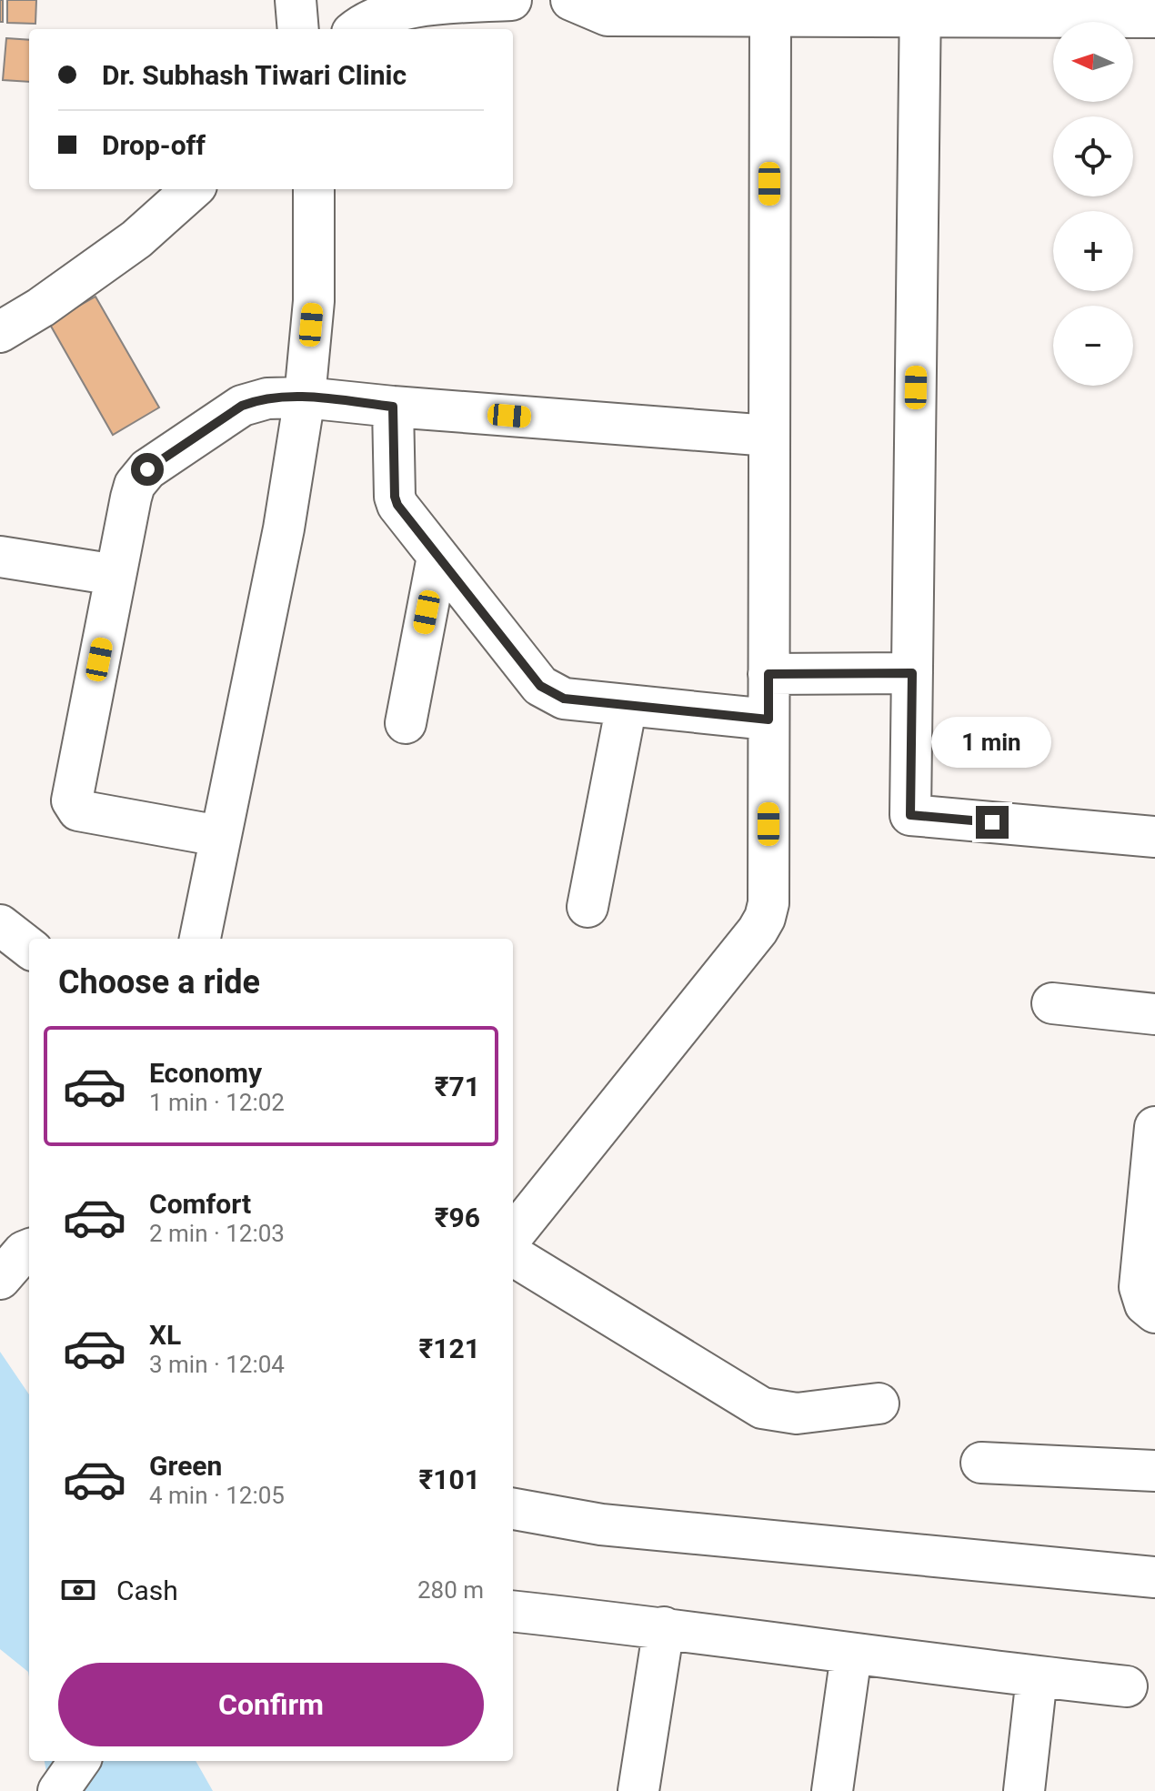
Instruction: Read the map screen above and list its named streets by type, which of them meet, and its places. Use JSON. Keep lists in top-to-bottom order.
{
  "north": "left",
  "page": {
    "map_buttons": ["+", "−"],
    "banner": ["Dr. Subhash Tiwari Clinic", "Drop-off"],
    "bubble": "1 min",
    "heading": "Choose a ride",
    "list": [
      {
        "name": "Economy",
        "note": "1 min · 12:02",
        "value": "₹71"
      },
      {
        "name": "Comfort",
        "note": "2 min · 12:03",
        "value": "₹96"
      },
      {
        "name": "XL",
        "note": "3 min · 12:04",
        "value": "₹121"
      },
      {
        "name": "Green",
        "note": "4 min · 12:05",
        "value": "₹101"
      }
    ],
    "pay": ["Cash", "280 m"],
    "buttons": "Confirm"
  }
}
